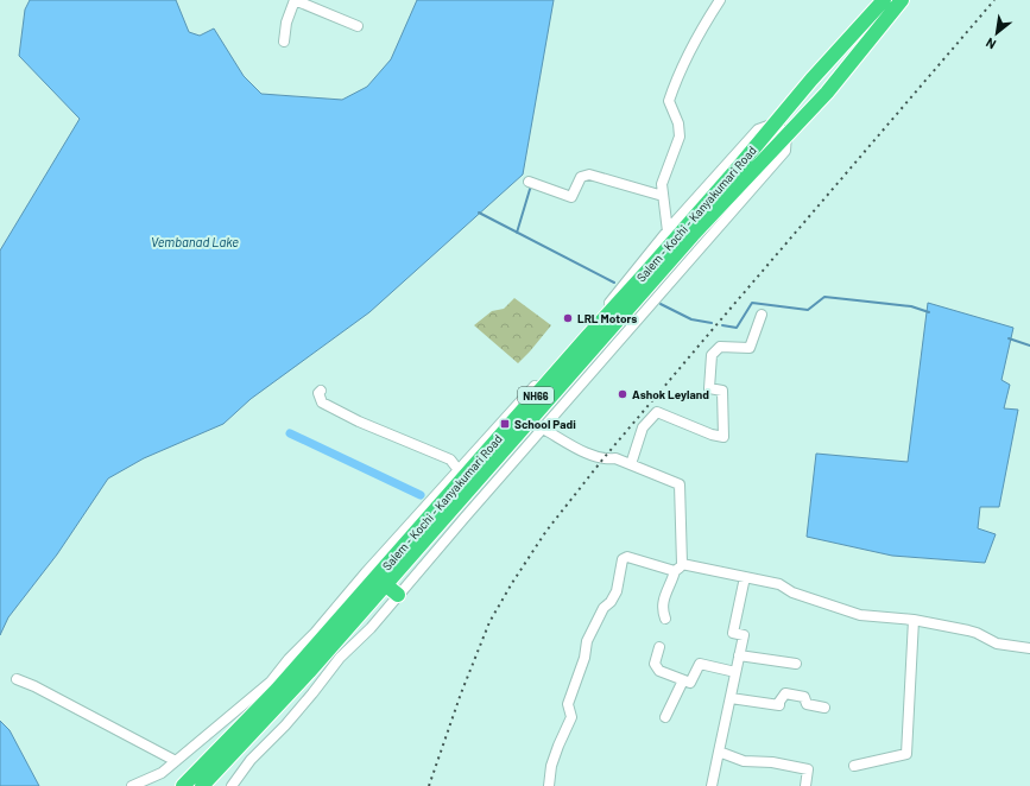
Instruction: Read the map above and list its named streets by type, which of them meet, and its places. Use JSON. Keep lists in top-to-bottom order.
{
  "streets": {
    "highway": ["Salem - Kochi - Kanyakumari Road", "NH66"]
  },
  "water": ["Vembanad Lake"],
  "places": {
    "other": ["LRL Motors", "Ashok Leyland"],
    "transit": ["School Padi"]
  },
  "north": "bottom left"
}
